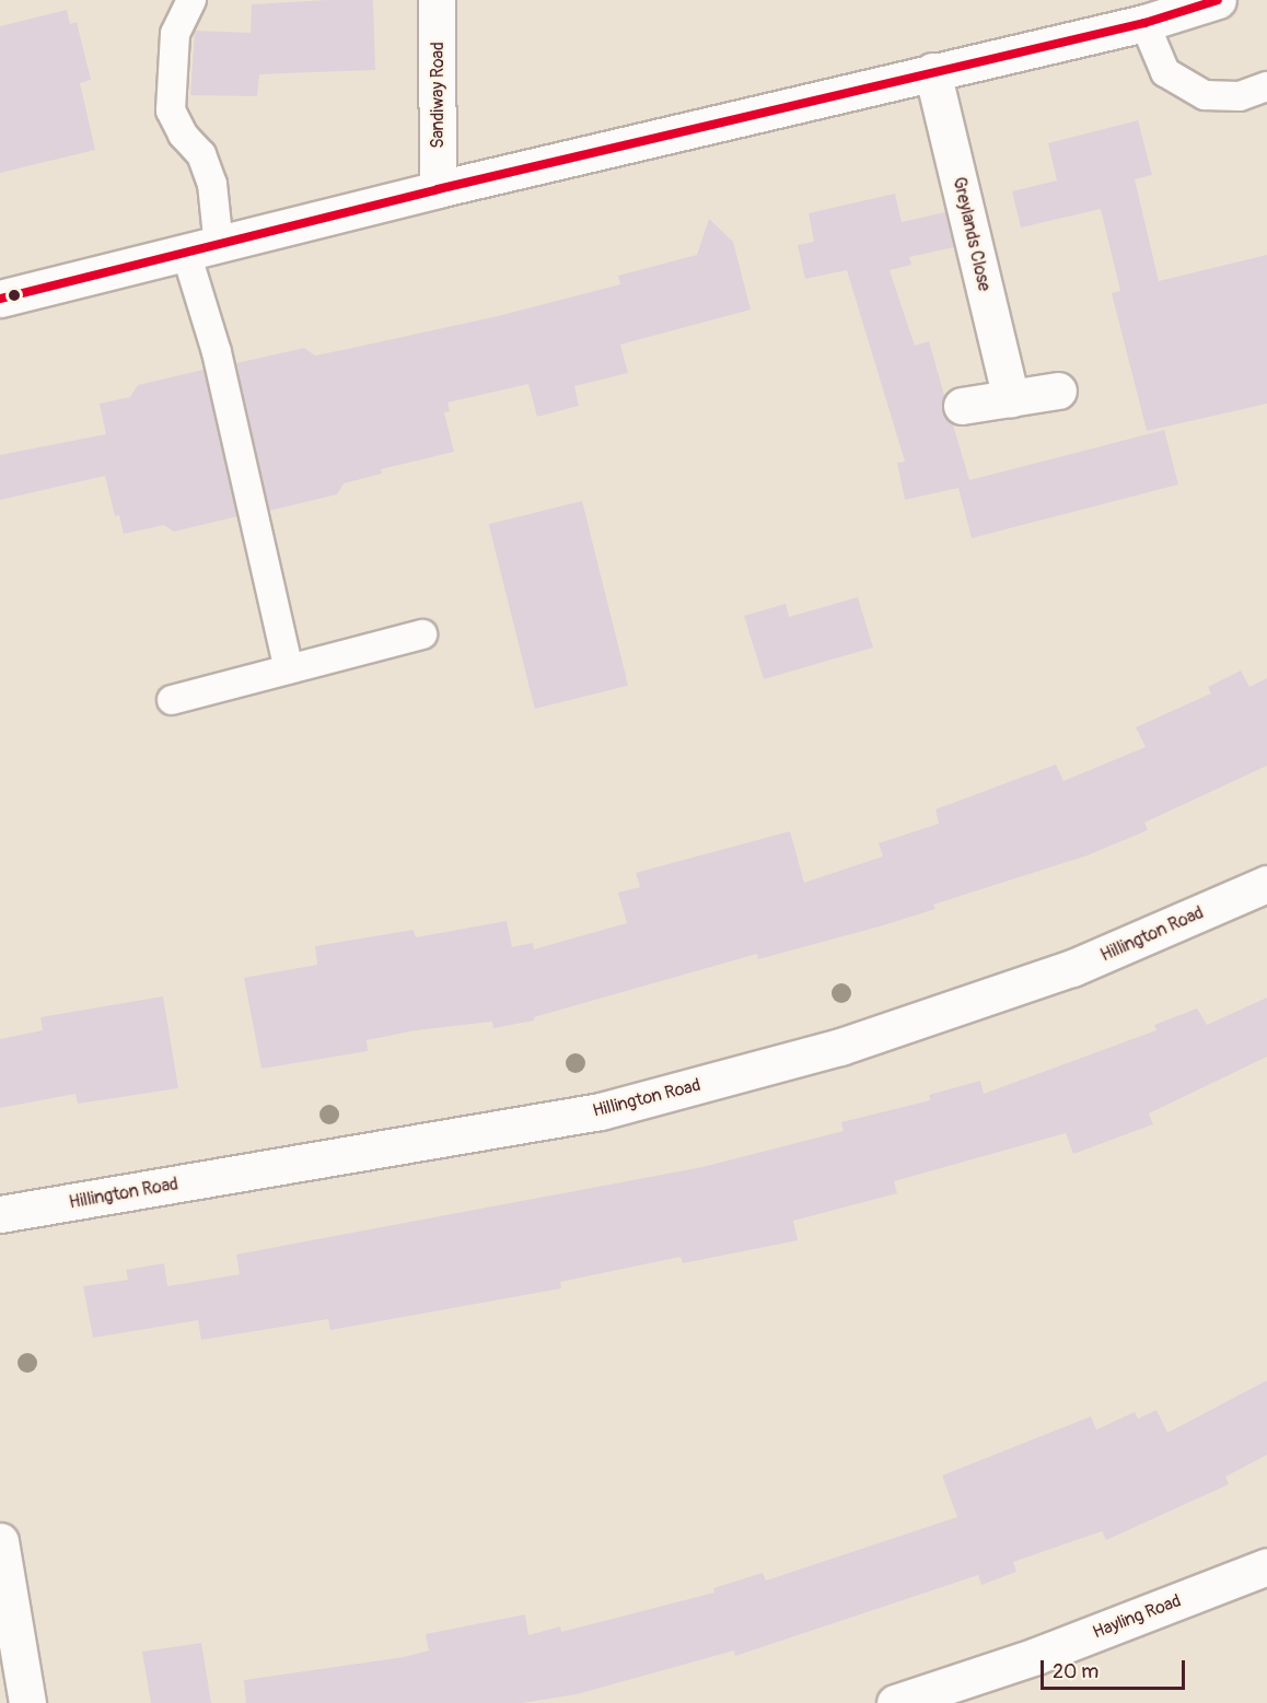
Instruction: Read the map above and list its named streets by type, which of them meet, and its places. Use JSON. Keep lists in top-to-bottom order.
{
  "streets": {
    "street": [
      "Sandiway Road",
      "Greylands Close",
      "Hillington Road",
      "Hayling Road"
    ]
  },
  "lines": ["transit line 20"],
  "scale_bar": "20 m"
}
